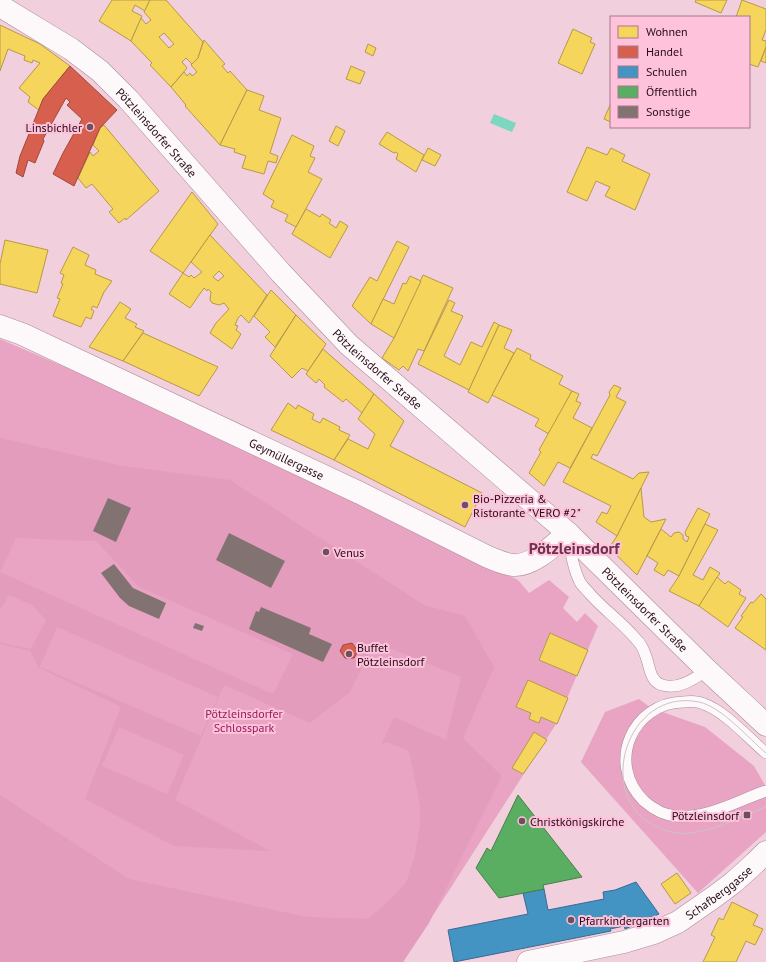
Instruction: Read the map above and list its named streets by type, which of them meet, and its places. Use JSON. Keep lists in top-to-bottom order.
{
  "streets": {
    "street": ["Pötzleinsdorfer Straße", "Geymüllergasse", "Schafberggasse"]
  },
  "crossings": [
    ["Pötzleinsdorfer Straße", "Geymüllergasse"]
  ],
  "districts": ["Pötzleinsdorf"],
  "parks": ["Pötzleinsdorfer Schlosspark"],
  "places": {
    "other": [
      "Linsbichler",
      "Bio-Pizzeria & Ristorante \"VERO #2\"",
      "Venus",
      "Buffet Pötzleinsdorf",
      "Christkönigskirche",
      "Pfarrkindergarten"
    ],
    "transit": ["Pötzleinsdorf"]
  },
  "legend": [
    "Wohnen",
    "Handel",
    "Schulen",
    "Öffentlich",
    "Sonstige"
  ]
}
